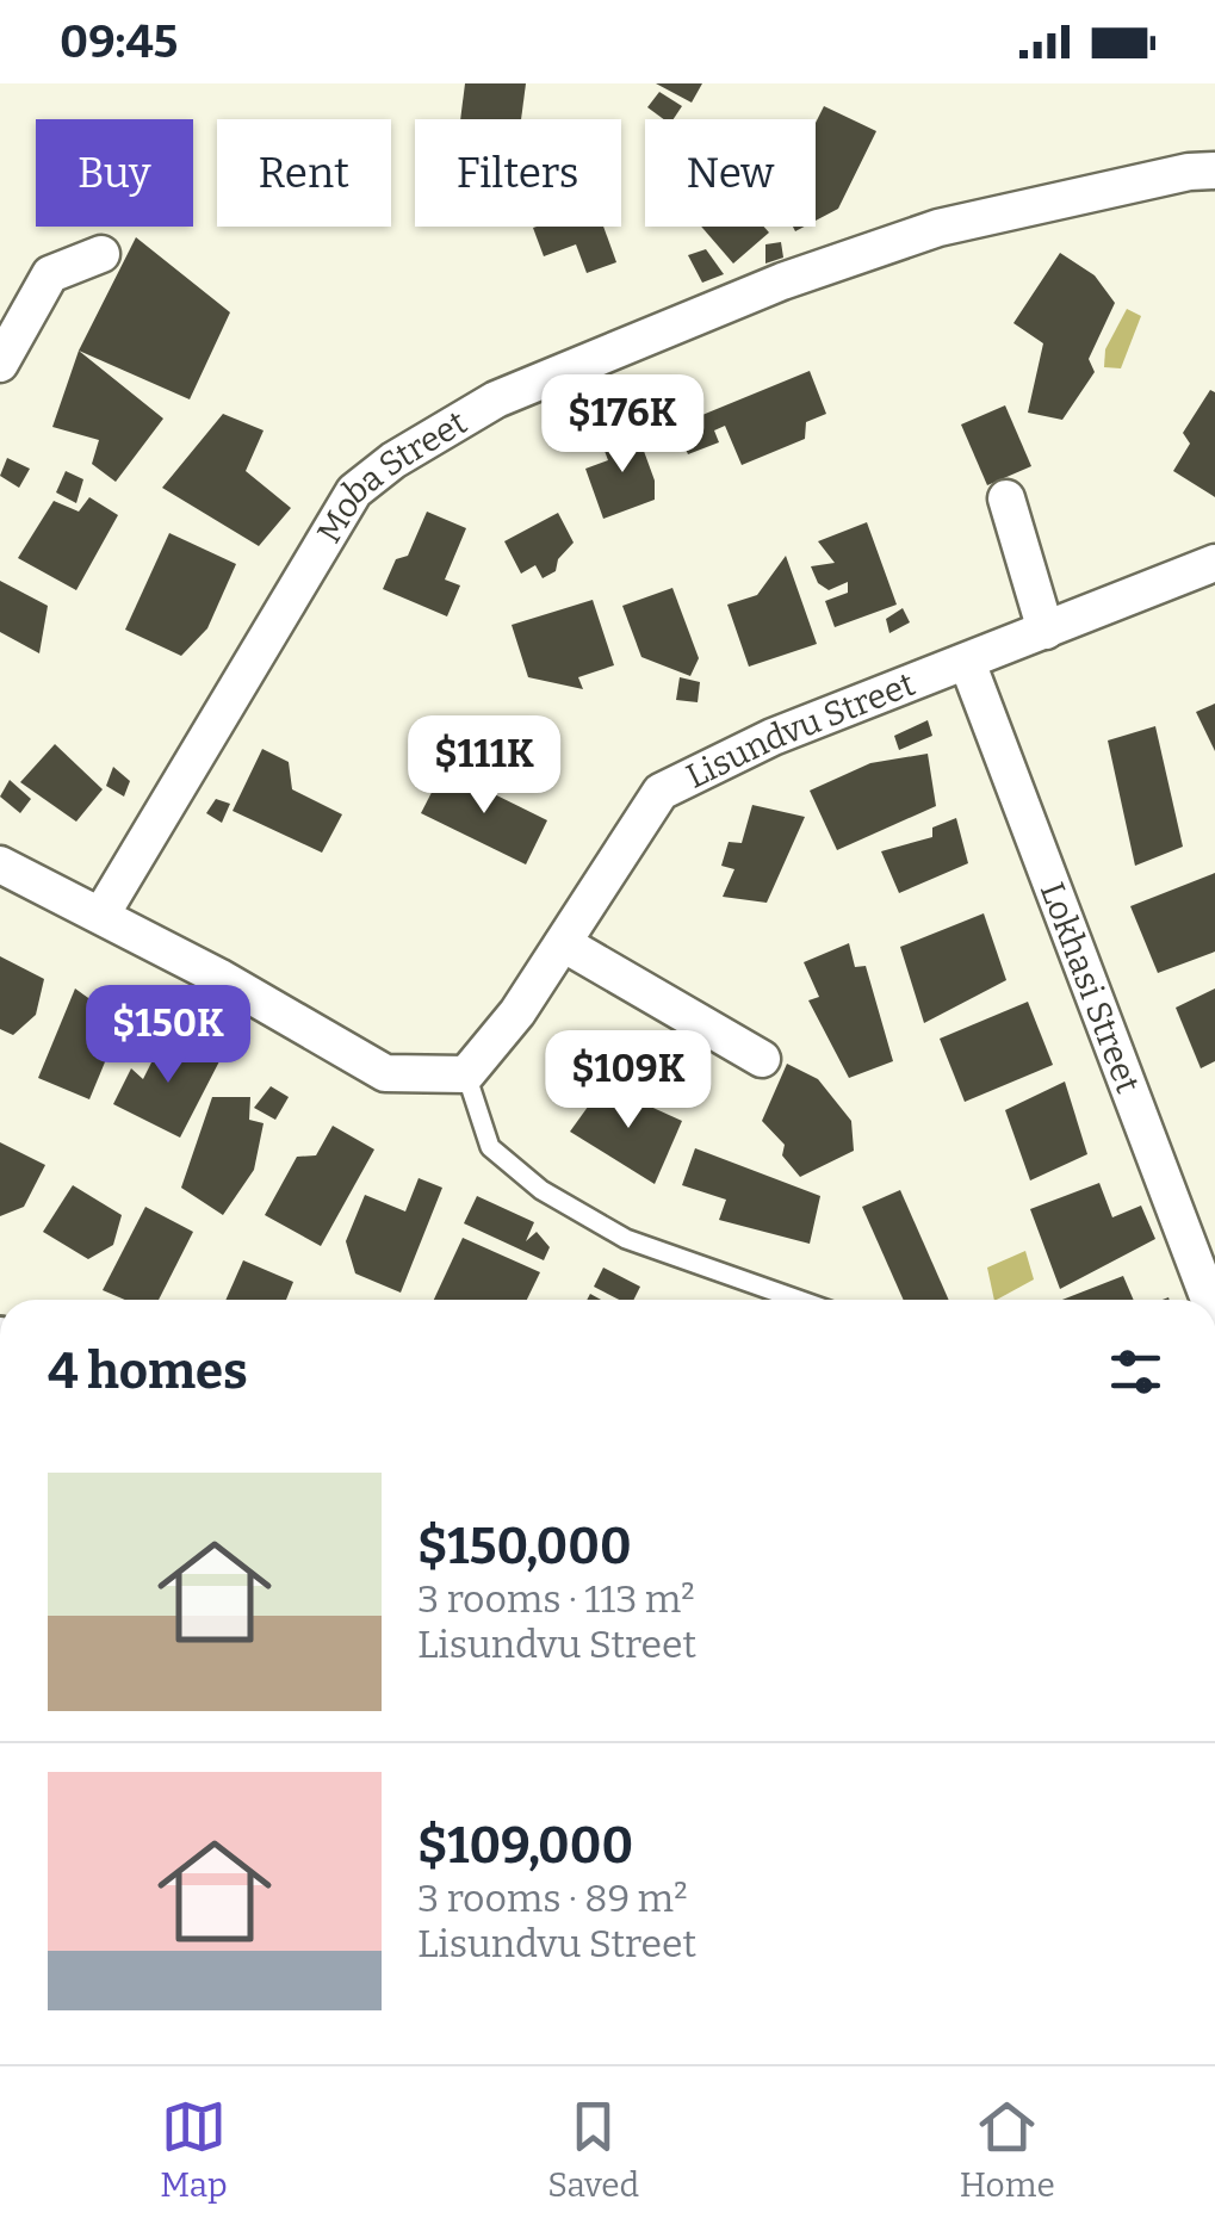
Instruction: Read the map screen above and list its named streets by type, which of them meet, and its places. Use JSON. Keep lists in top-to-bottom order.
{
  "streets": {
    "street": ["Moba Street", "Lisundvu Street", "Lokhasi Street"]
  },
  "crossings": [
    ["Lisundvu Street", "Lokhasi Street"]
  ],
  "page": {
    "status": "09:45",
    "chip": [
      "Buy",
      "Rent",
      "Filters",
      "New"
    ],
    "price": [
      "$176K",
      "$111K",
      "$150K",
      "$109K"
    ],
    "heading": "4 homes",
    "list": [
      {
        "name": "$150,000",
        "note": "3 rooms · 113 m² · Lisundvu Street"
      },
      {
        "name": "$109,000",
        "note": "3 rooms · 89 m² · Lisundvu Street"
      }
    ],
    "tabs": ["Map", "Saved", "Home"]
  }
}
